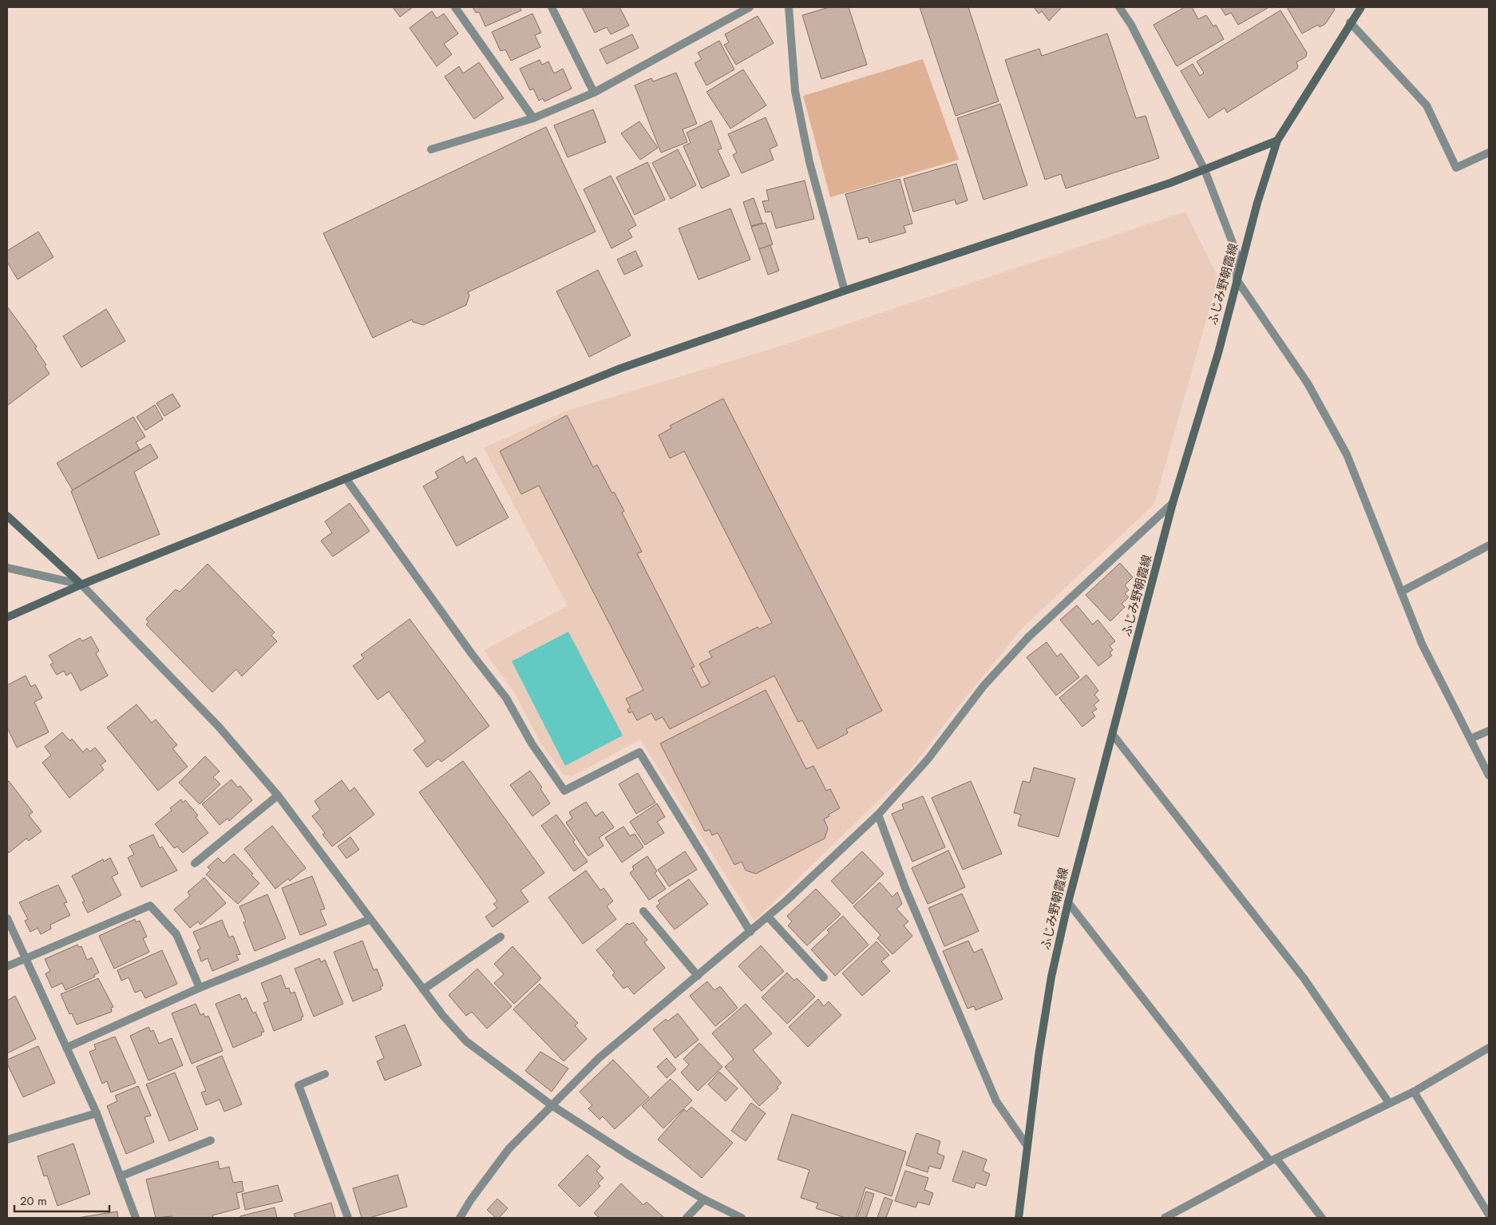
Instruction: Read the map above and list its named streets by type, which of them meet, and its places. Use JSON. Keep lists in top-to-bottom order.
{
  "streets": {
    "street": ["ふじみ野朝霞線"]
  },
  "scale_bar": "20 m"
}
